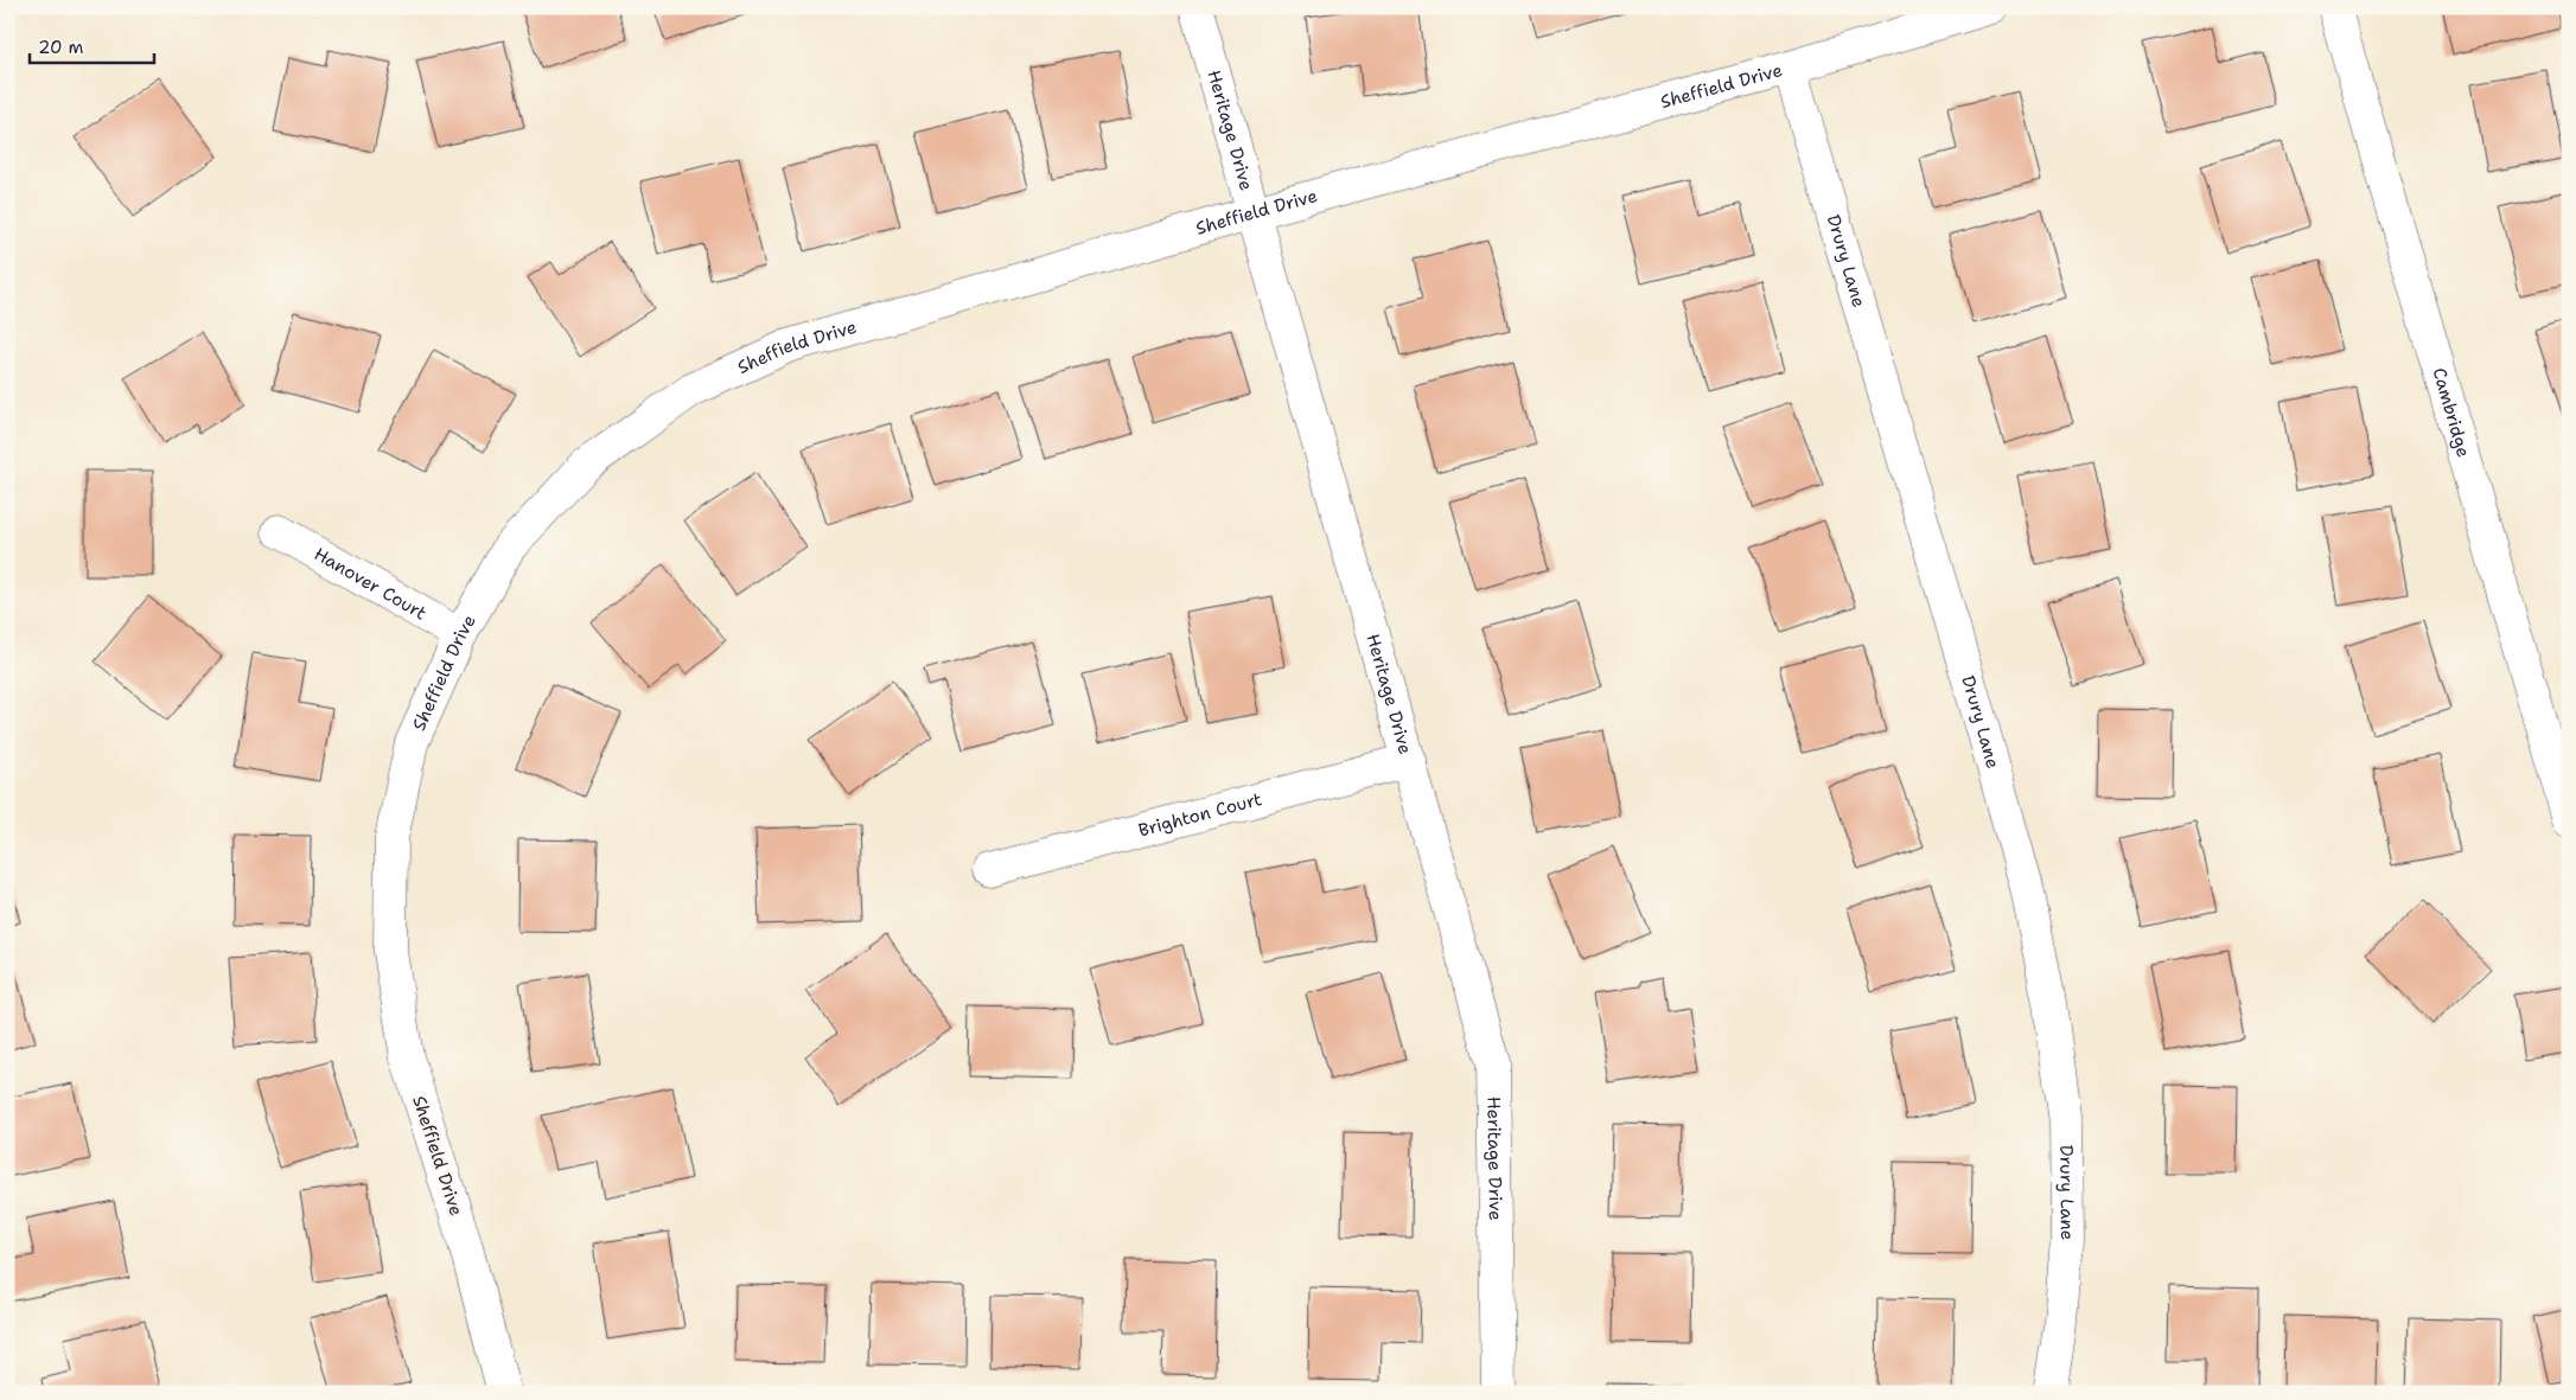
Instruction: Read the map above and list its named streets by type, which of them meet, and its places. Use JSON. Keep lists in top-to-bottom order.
{
  "streets": {
    "street": [
      "Sheffield Drive",
      "Heritage Drive",
      "Drury Lane",
      "Cambridge",
      "Hanover Court",
      "Brighton Court"
    ]
  },
  "crossings": [
    ["Sheffield Drive", "Heritage Drive"],
    ["Sheffield Drive", "Drury Lane"],
    ["Sheffield Drive", "Hanover Court"],
    ["Heritage Drive", "Brighton Court"]
  ],
  "scale_bar": "20 m"
}
